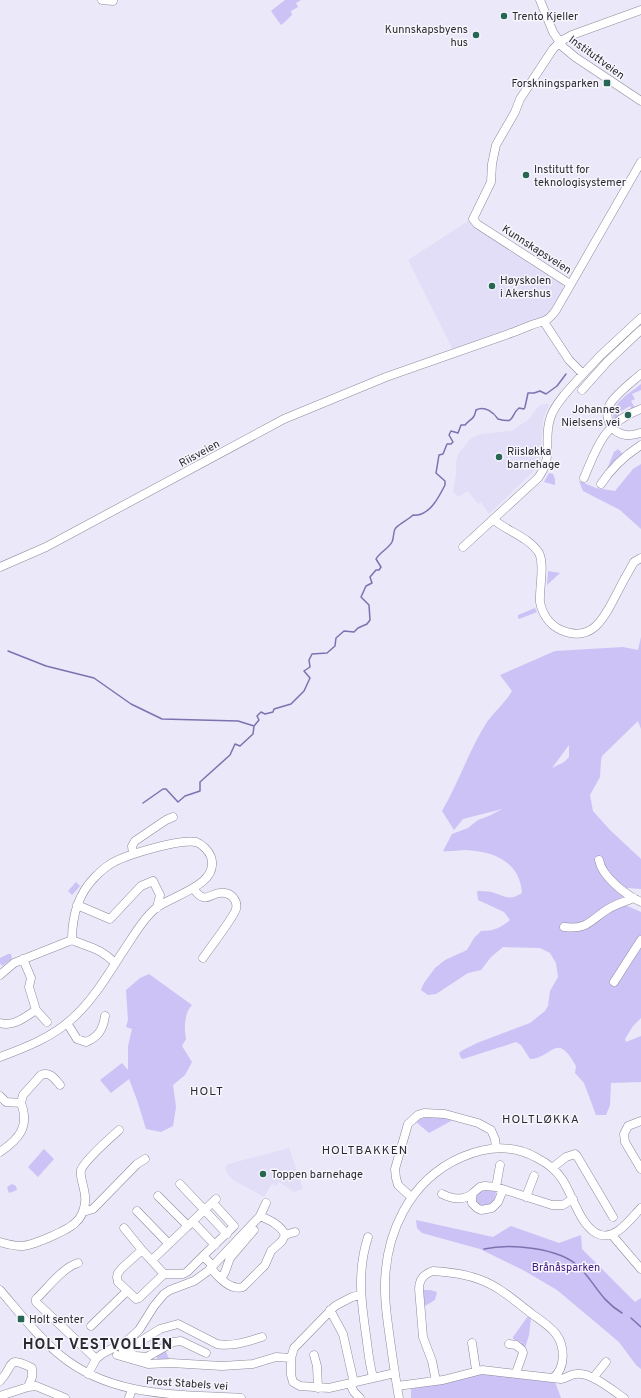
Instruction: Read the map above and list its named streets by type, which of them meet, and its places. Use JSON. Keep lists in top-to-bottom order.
{
  "streets": {
    "street": [
      "Instituttveien",
      "Kunnskapsveien",
      "Riisveien",
      "Prost Stabels vei"
    ]
  },
  "crossings": [
    ["Instituttveien", "Kunnskapsveien"],
    ["Kunnskapsveien", "Riisveien"]
  ],
  "districts": [
    "HOLT",
    "HOLTLØKKA",
    "HOLTBAKKEN",
    "HOLT VESTVOLLEN"
  ],
  "parks": ["Brånåsparken"],
  "places": {
    "other": [
      "Trento Kjeller",
      "Kunnskapsbyens hus",
      "Institutt for teknologisystemer",
      "Høyskolen i Akershus",
      "Johannes Nielsens vei",
      "Riisløkka barnehage",
      "Toppen barnehage"
    ],
    "transit": ["Forskningsparken", "Holt senter"]
  }
}
